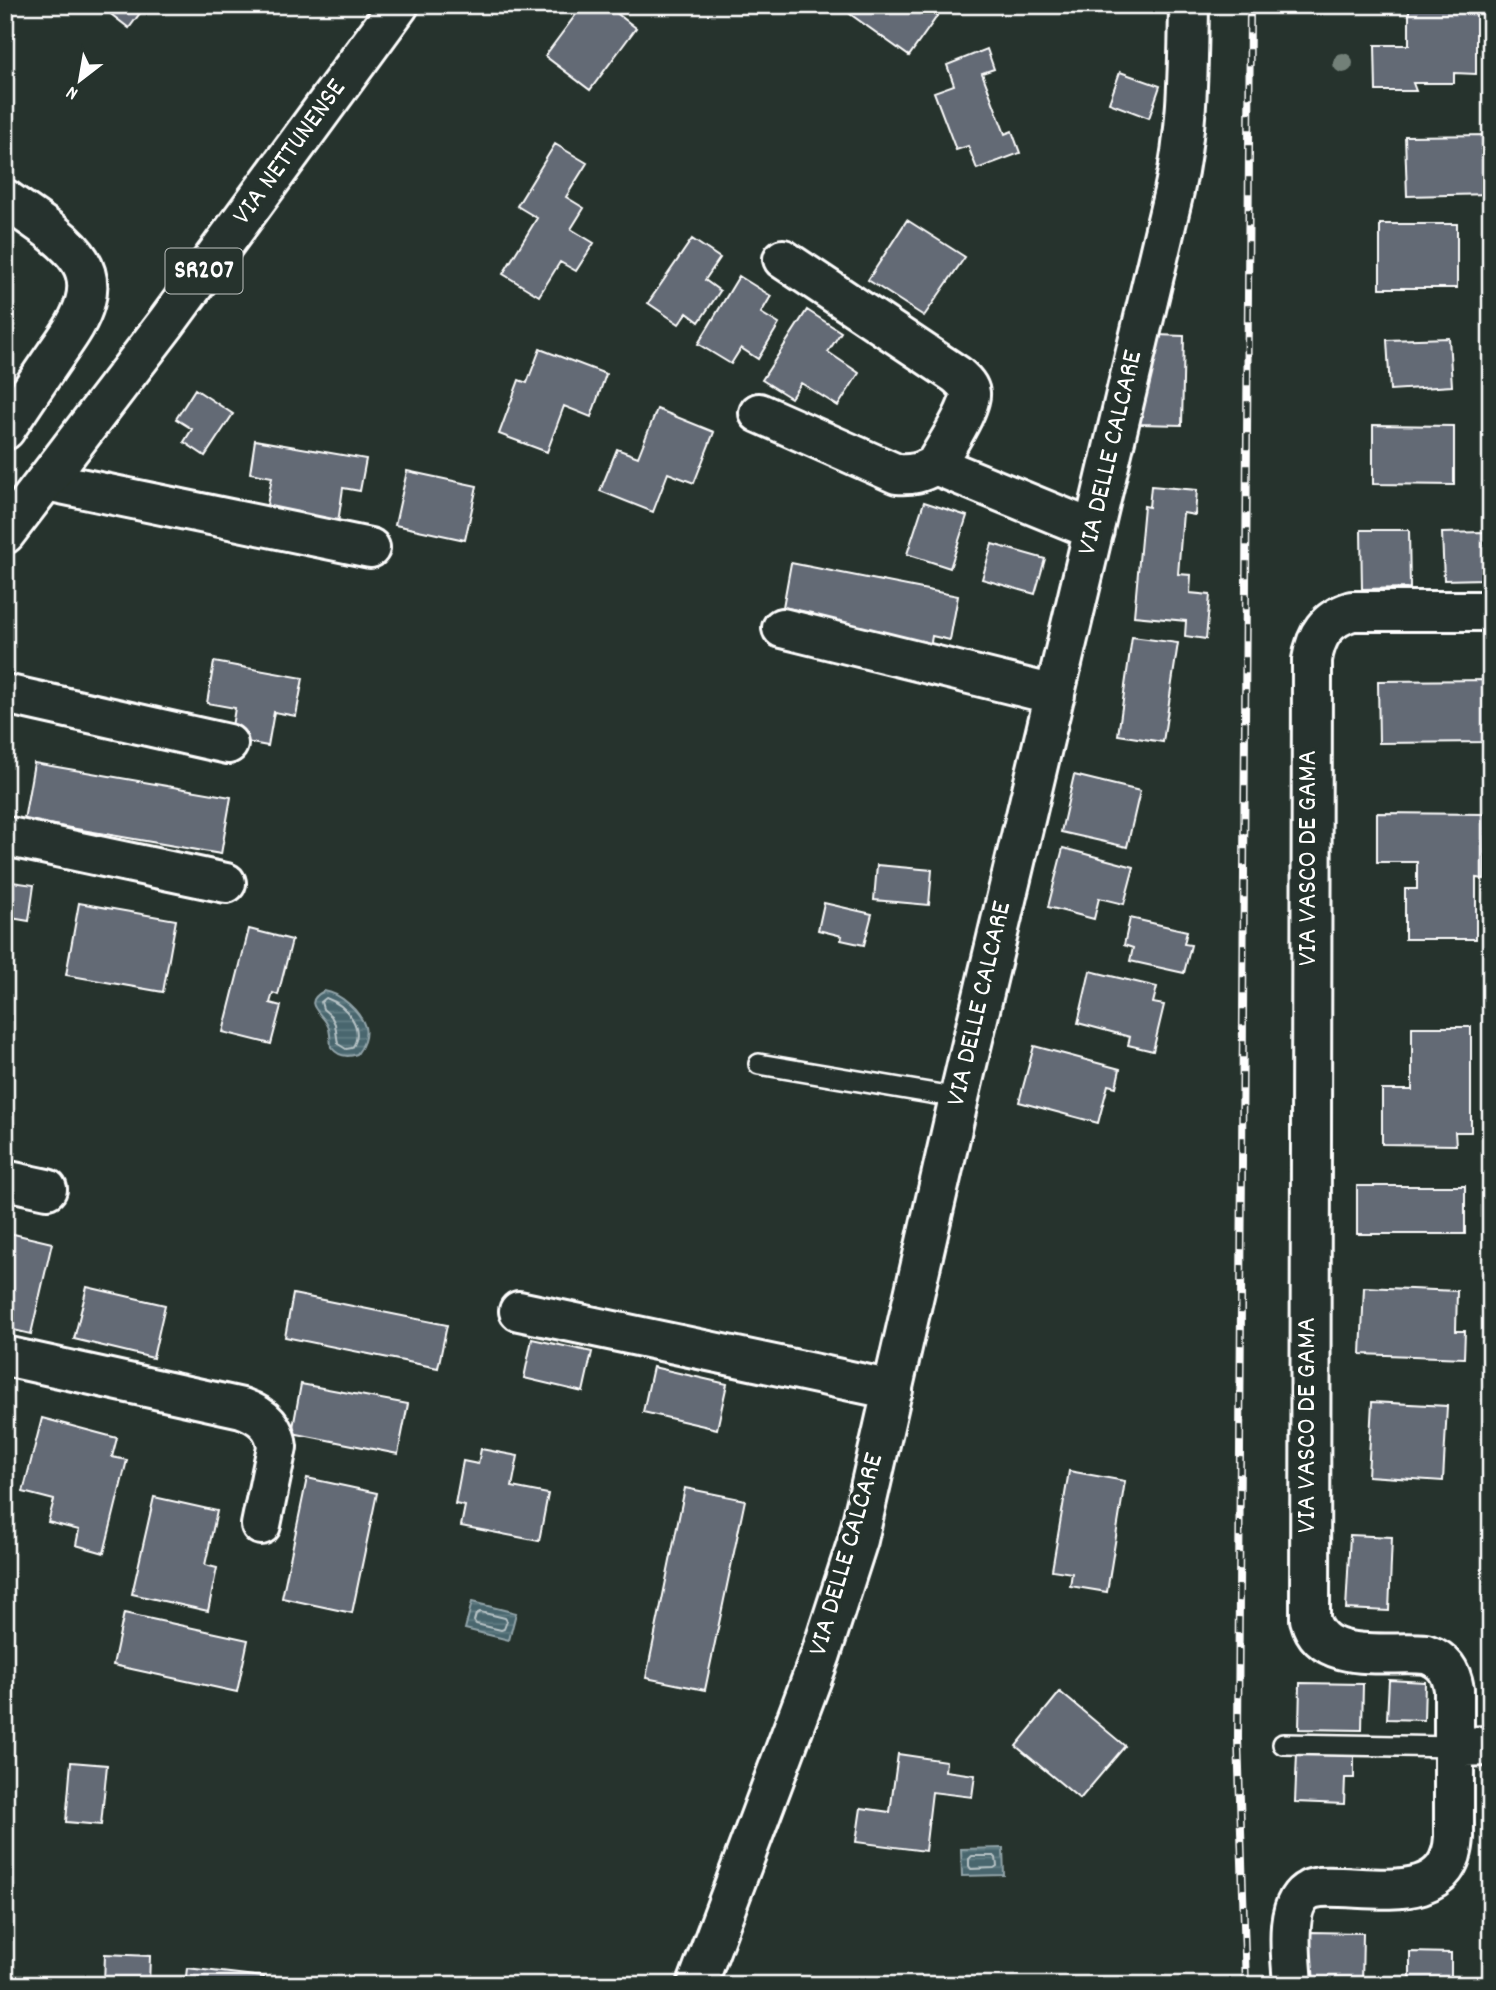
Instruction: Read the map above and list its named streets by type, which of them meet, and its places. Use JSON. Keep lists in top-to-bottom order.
{
  "streets": {
    "street": [
      "VIA NETTUNENSE",
      "SR207",
      "VIA DELLE CALCARE",
      "VIA VASCO DE GAMA"
    ]
  },
  "north": "bottom left"
}
